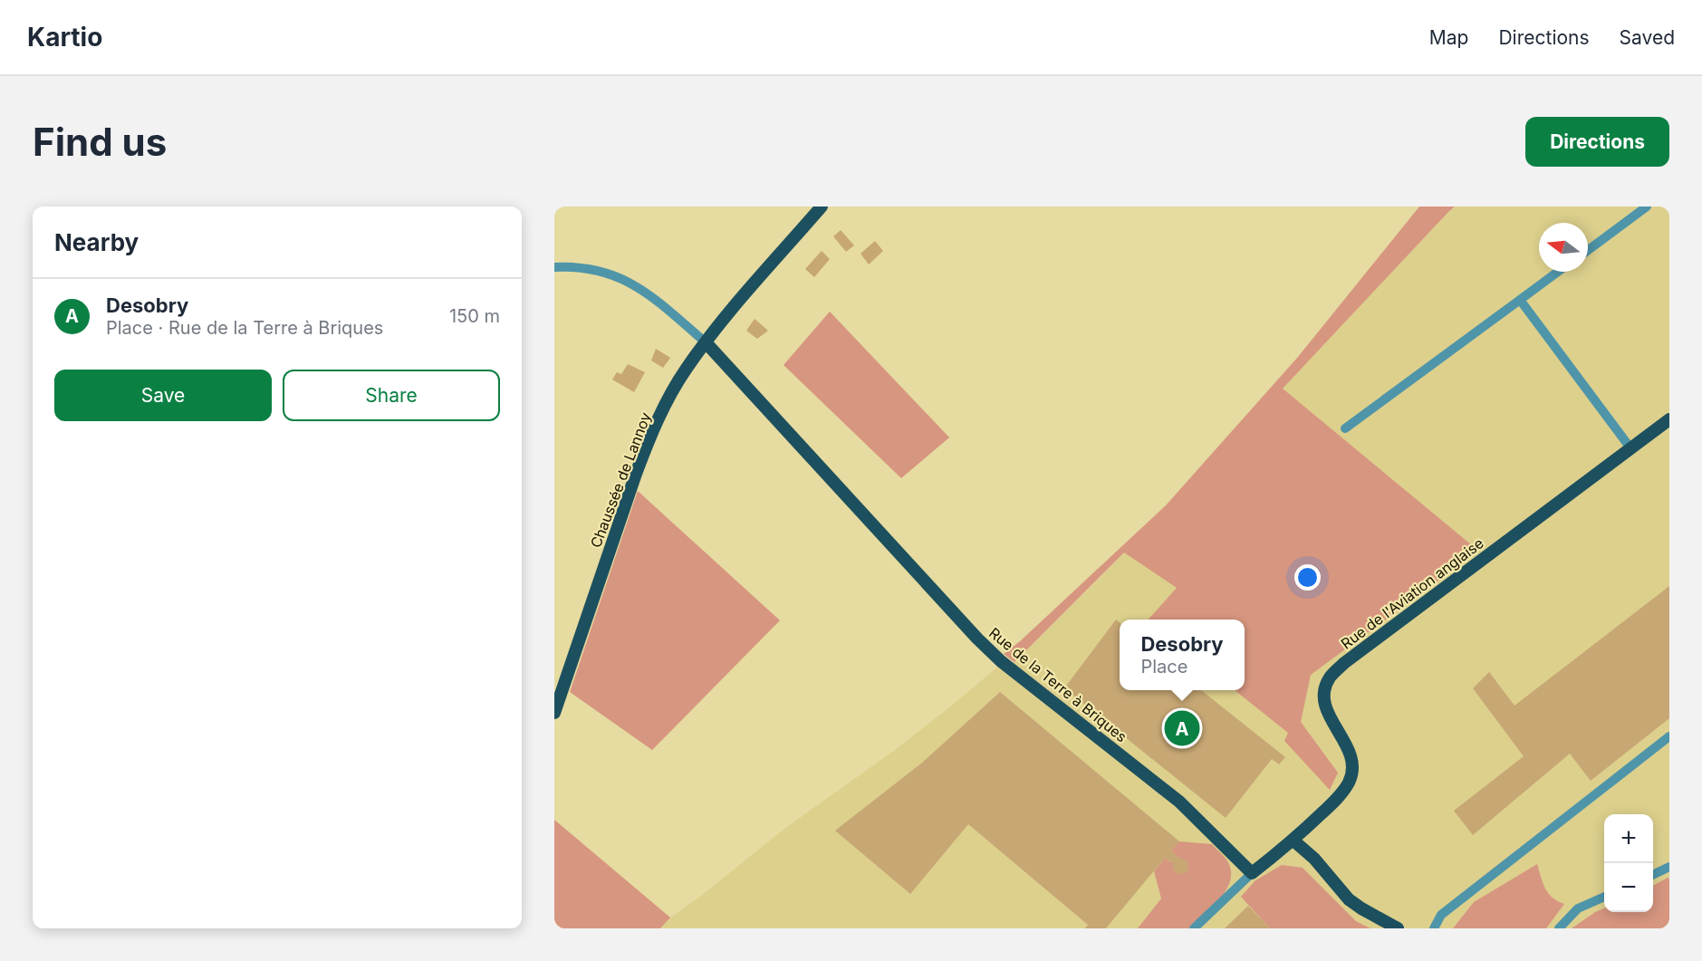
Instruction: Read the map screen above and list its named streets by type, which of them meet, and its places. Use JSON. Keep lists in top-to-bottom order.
{
  "streets": {
    "main road": ["Chaussée de Lannoy", "Rue de l'Aviation anglaise", "Rue de la Terre à Briques"]
  },
  "crossings": [
    ["Chaussée de Lannoy", "Rue de la Terre à Briques"]
  ],
  "north": "left",
  "page": {
    "header": "Kartio",
    "nav": ["Map", "Directions", "Saved"],
    "buttons": [
      "Directions",
      ["Save", "Share"]
    ],
    "title": "Find us",
    "heading": "Nearby",
    "list": [
      {
        "mark": "A",
        "name": "Desobry",
        "note": "Place · Rue de la Terre à Briques",
        "value": "150 m"
      }
    ],
    "popup": ["Desobry", "Place"],
    "pins": "A",
    "map_buttons": ["+", "−"]
  }
}
